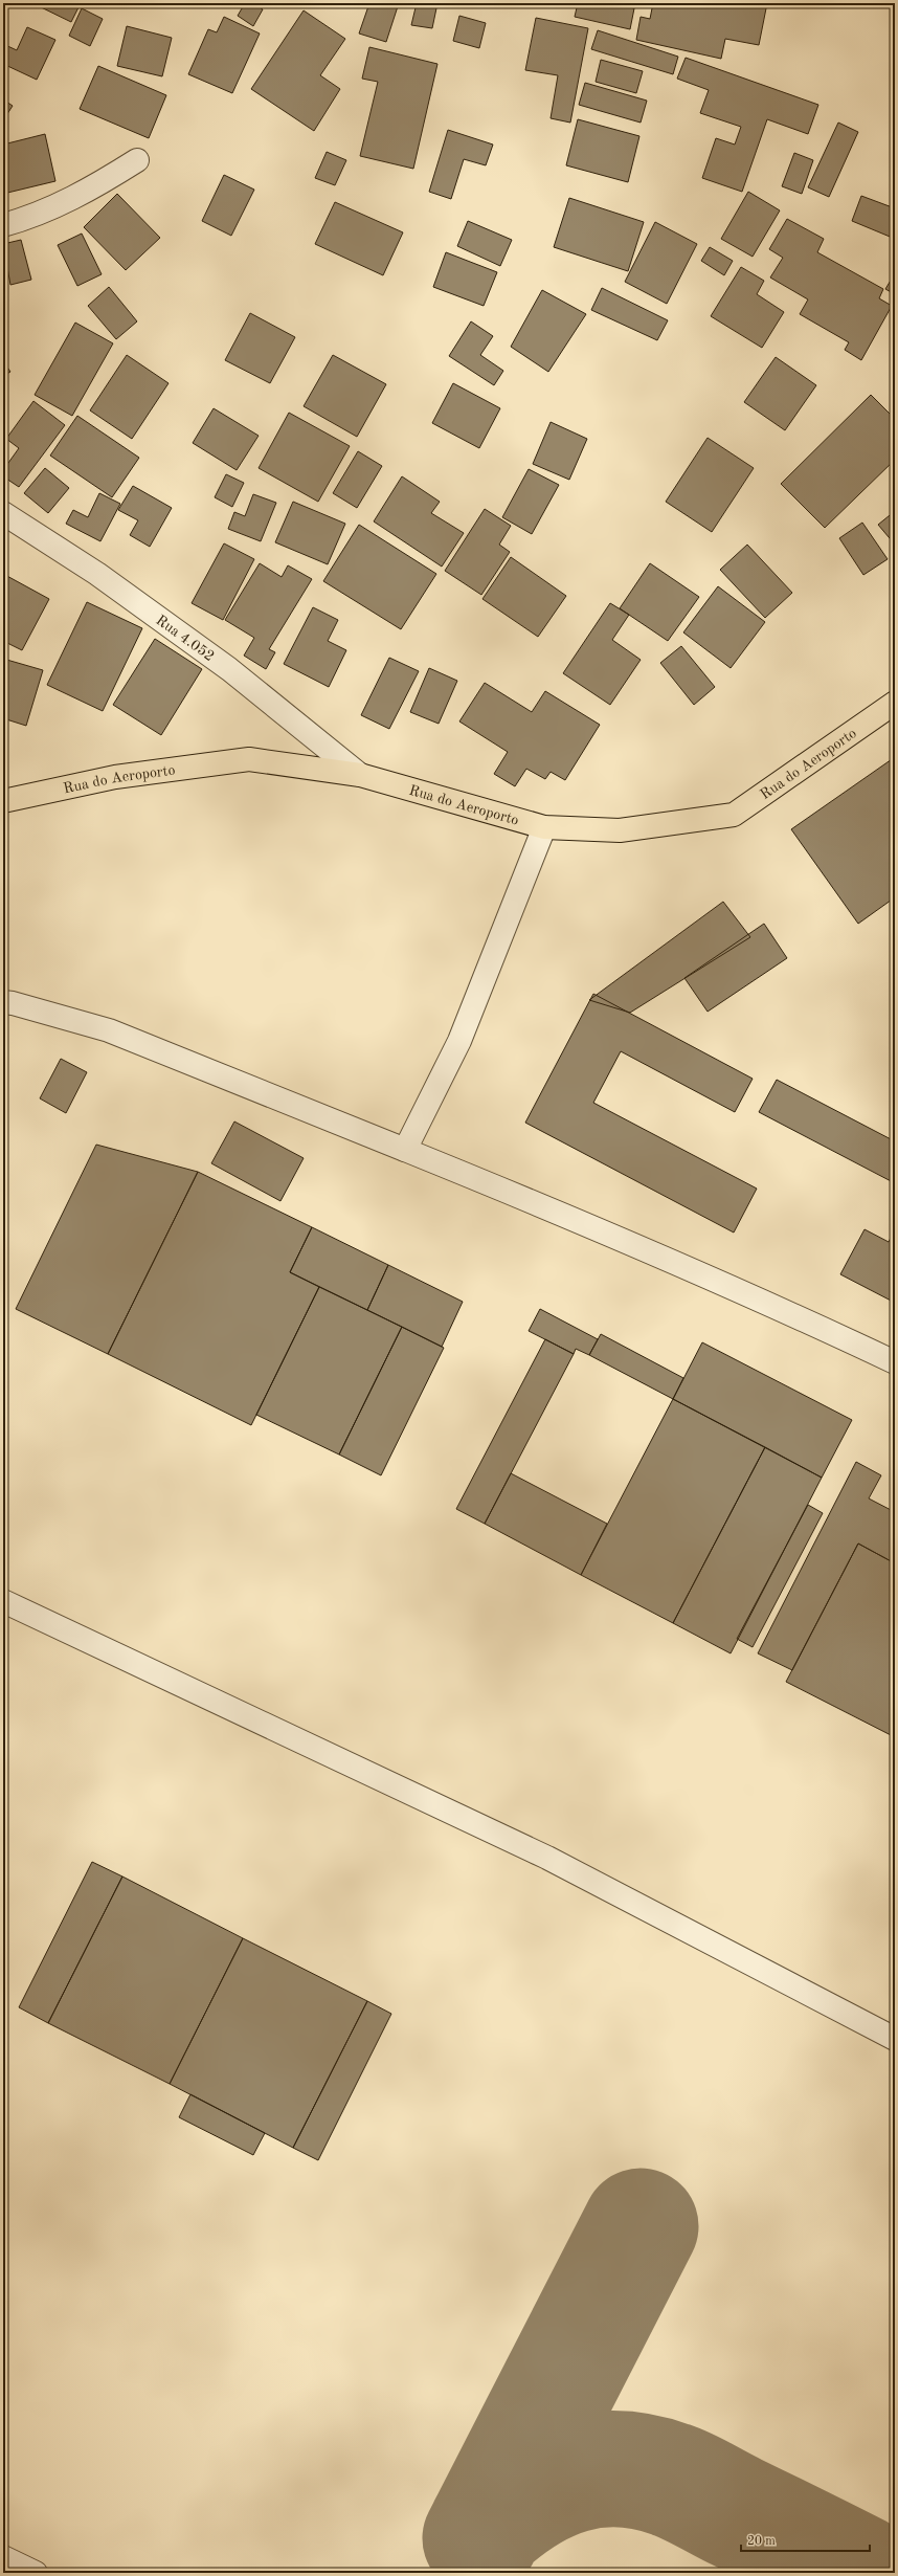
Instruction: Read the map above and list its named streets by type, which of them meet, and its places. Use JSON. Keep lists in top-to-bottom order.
{
  "streets": {
    "main road": ["Rua do Aeroporto"],
    "street": ["Rua 4.052"]
  },
  "crossings": [
    ["Rua 4.052", "Rua do Aeroporto"]
  ],
  "scale_bar": "20 m"
}
